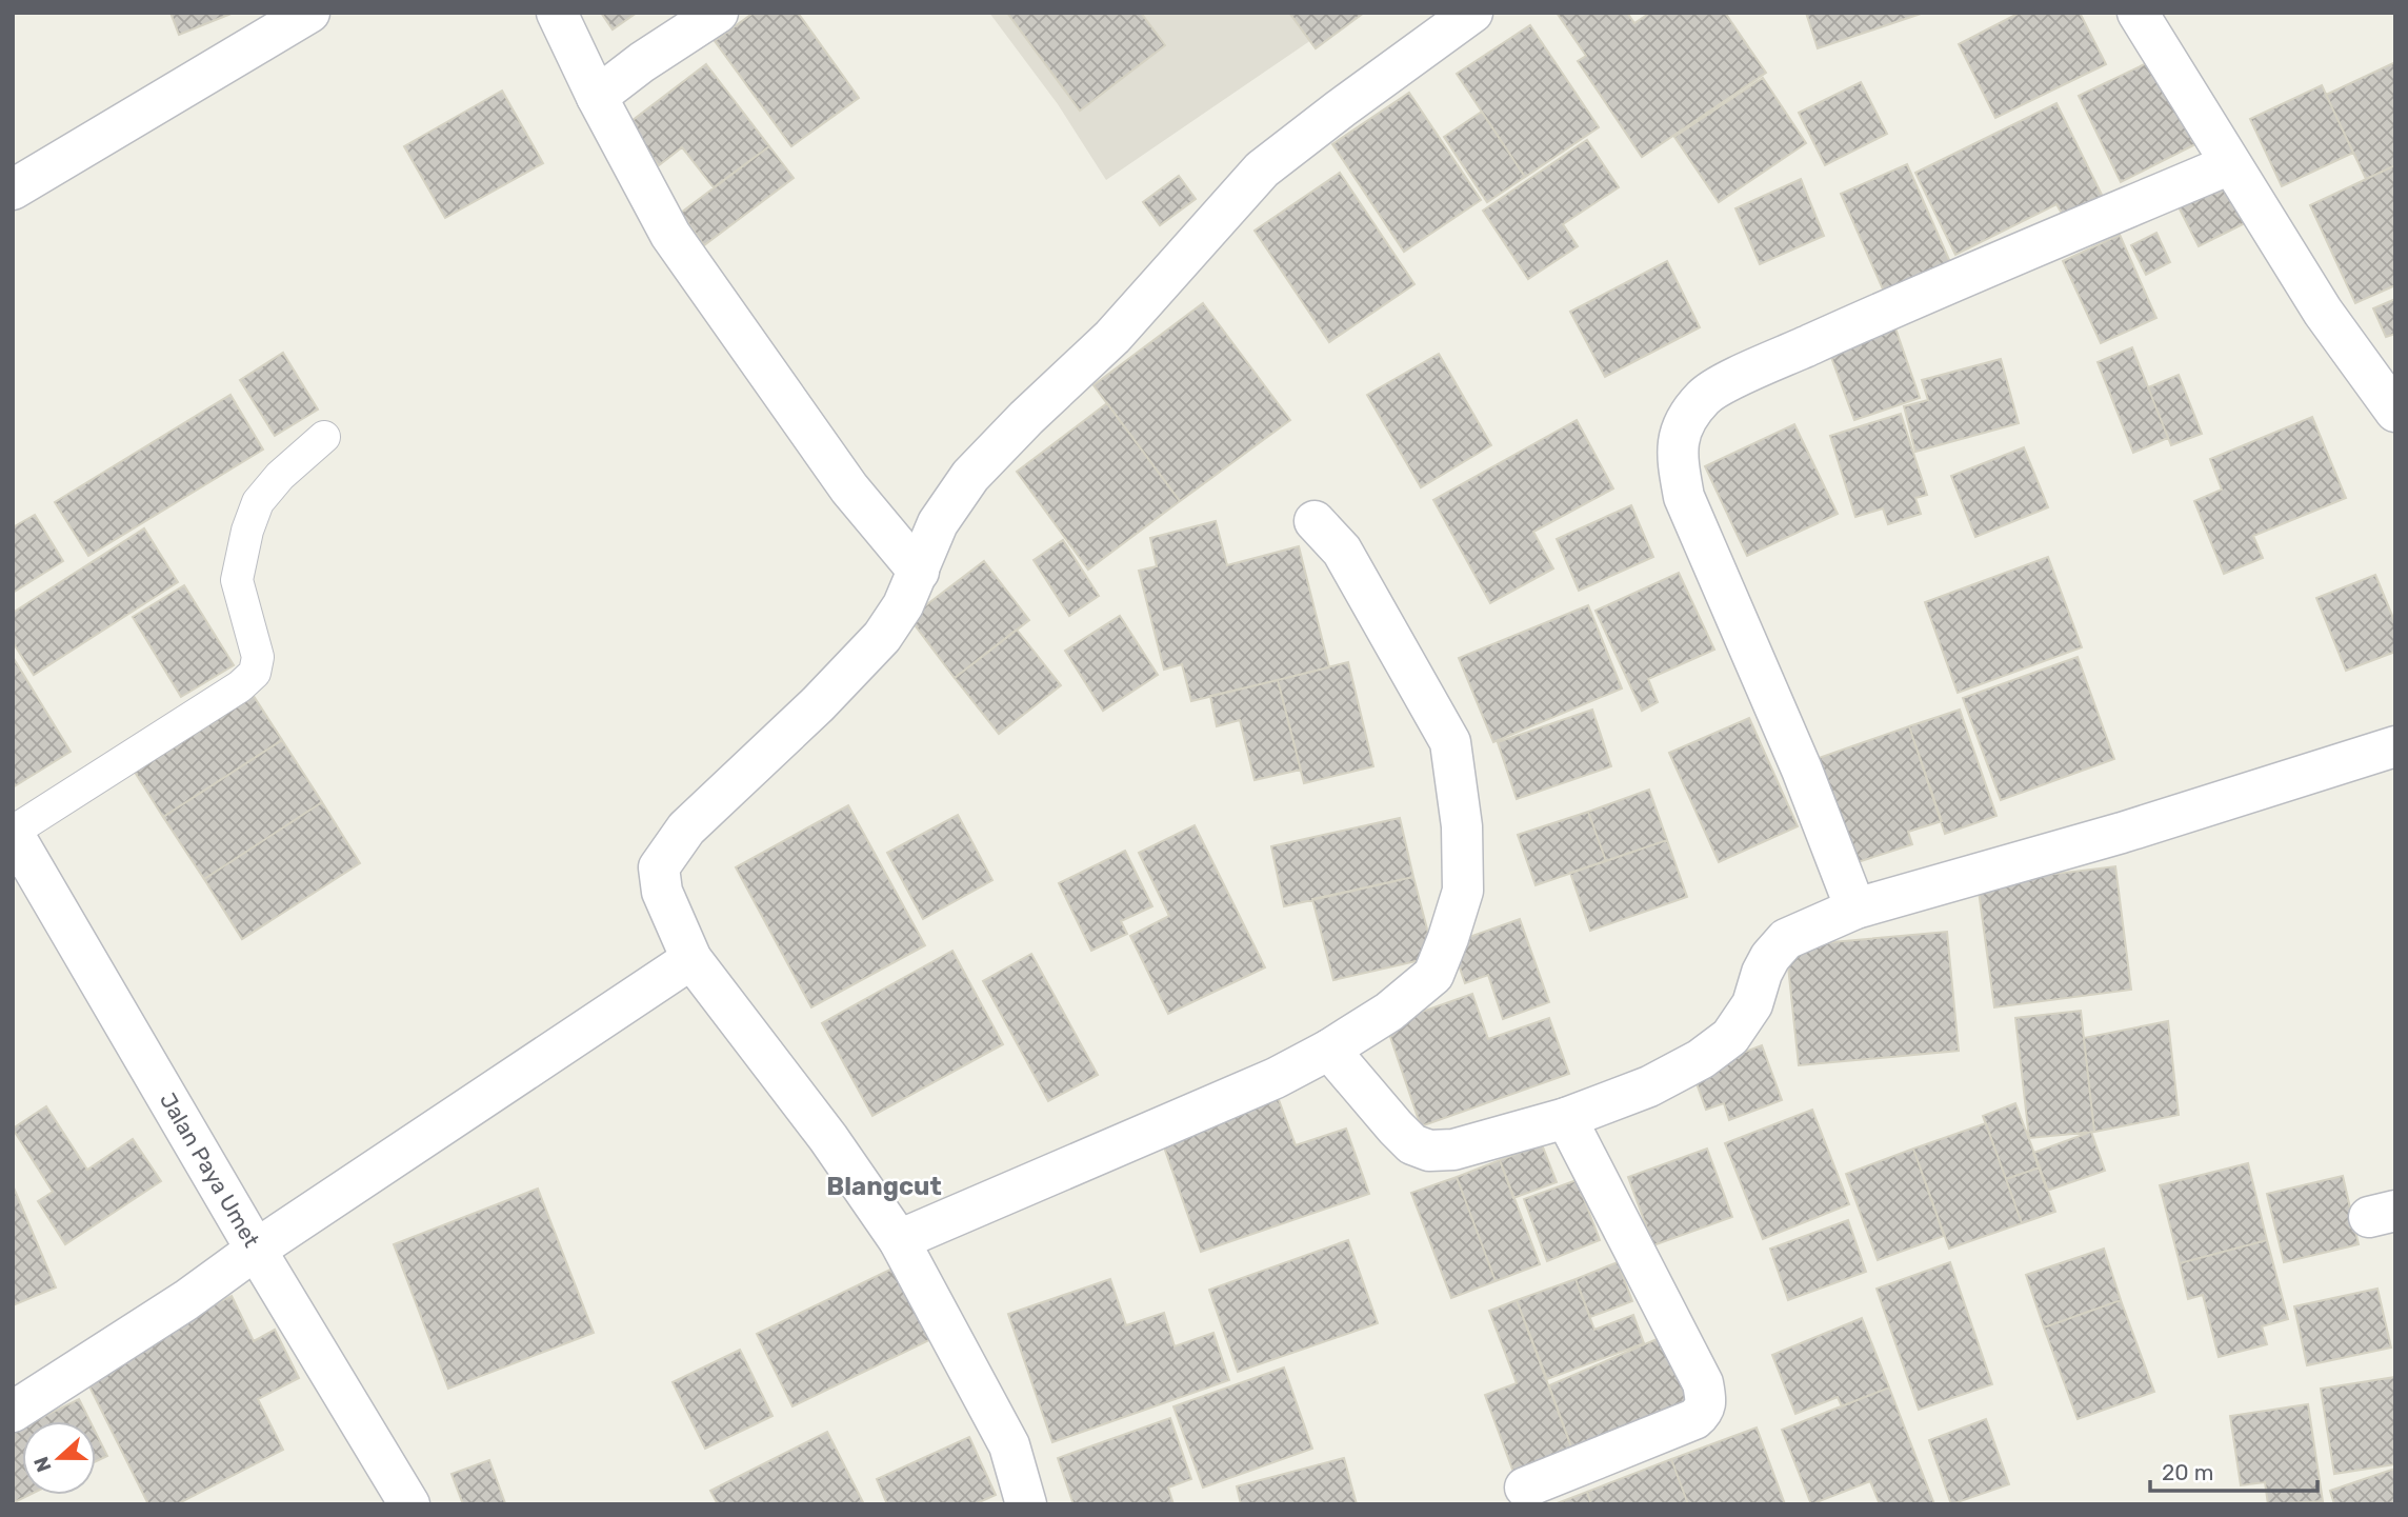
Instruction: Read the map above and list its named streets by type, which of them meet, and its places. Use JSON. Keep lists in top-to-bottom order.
{
  "streets": {
    "street": ["Jalan Paya Umet"]
  },
  "districts": ["Blangcut"],
  "scale_bar": "20 m",
  "north": "left"
}
